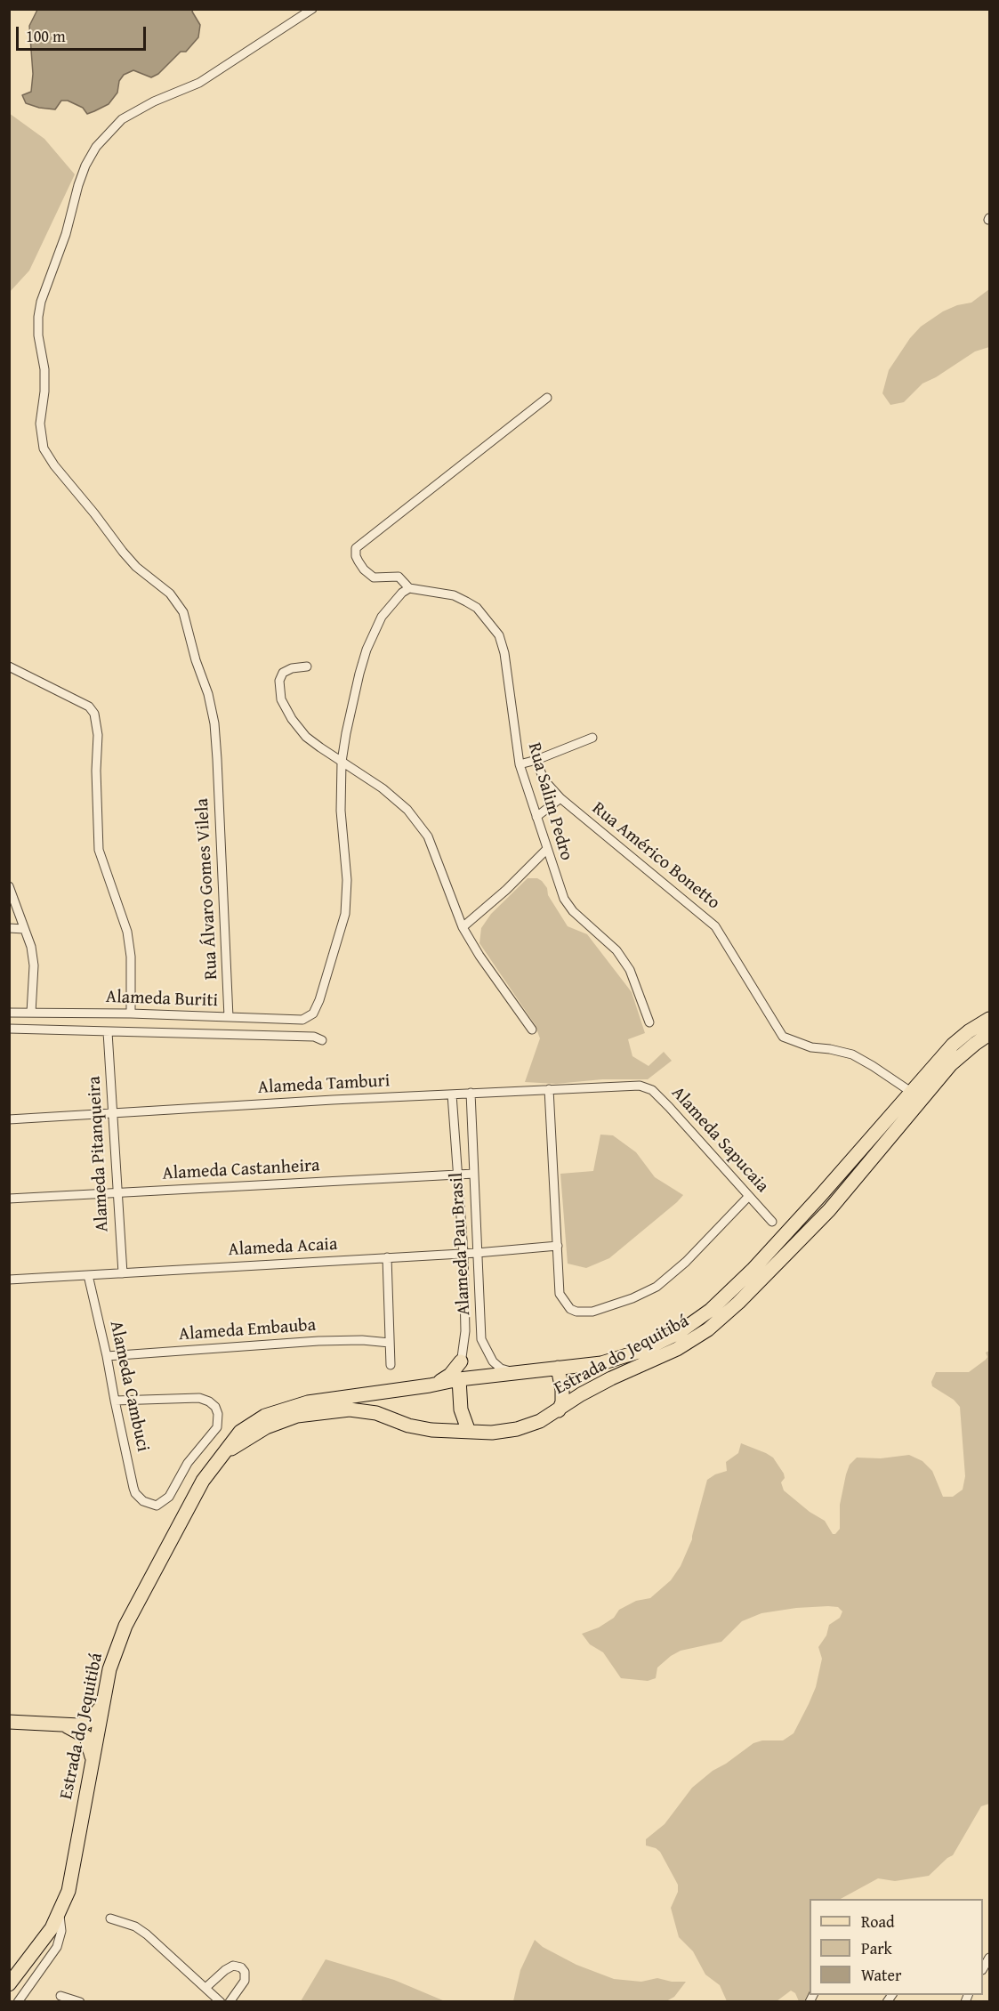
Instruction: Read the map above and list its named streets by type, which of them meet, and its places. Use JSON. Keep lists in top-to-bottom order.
{
  "streets": {
    "main road": ["Estrada do Jequitibá"],
    "street": [
      "Rua Salim Pedro",
      "Rua Américo Bonetto",
      "Rua Álvaro Gomes Vilela",
      "Alameda Buriti",
      "Alameda Tamburi",
      "Alameda Sapucaia",
      "Alameda Pitanqueira",
      "Alameda Castanheira",
      "Alameda Pau Brasil",
      "Alameda Acaia",
      "Alameda Embauba",
      "Alameda Cambuci"
    ]
  },
  "crossings": [
    ["Rua Américo Bonetto", "Estrada do Jequitibá"],
    ["Rua Álvaro Gomes Vilela", "Alameda Buriti"],
    ["Alameda Tamburi", "Alameda Sapucaia"],
    ["Alameda Tamburi", "Alameda Pitanqueira"],
    ["Alameda Tamburi", "Alameda Pau Brasil"],
    ["Alameda Pitanqueira", "Alameda Castanheira"],
    ["Alameda Pitanqueira", "Alameda Acaia"],
    ["Alameda Castanheira", "Alameda Pau Brasil"],
    ["Alameda Pau Brasil", "Alameda Acaia"],
    ["Alameda Pau Brasil", "Estrada do Jequitibá"],
    ["Alameda Acaia", "Alameda Cambuci"],
    ["Alameda Embauba", "Alameda Cambuci"]
  ],
  "legend": ["Road", "Park", "Water"],
  "scale_bar": "100 m"
}
